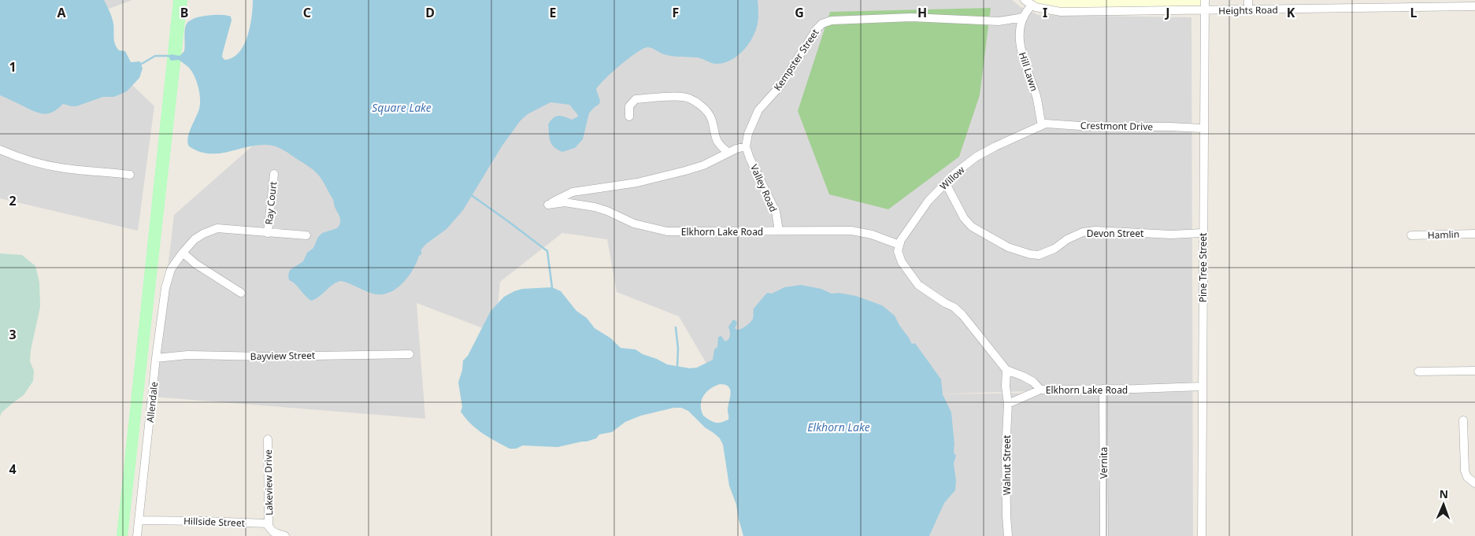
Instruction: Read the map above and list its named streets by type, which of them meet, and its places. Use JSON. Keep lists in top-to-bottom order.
{
  "streets": {
    "street": [
      "Heights Road",
      "Kempster Street",
      "Hill Lawn",
      "Crestmont Drive",
      "Willow",
      "Valley Road",
      "Ray Court",
      "Elkhorn Lake Road",
      "Devon Street",
      "Hamlin",
      "Pine Tree Street",
      "Bayview Street",
      "Allendale",
      "Vernita",
      "Walnut Street",
      "Lakeview Drive",
      "Hillside Street"
    ]
  },
  "crossings": [
    ["Heights Road", "Pine Tree Street"],
    ["Kempster Street", "Hill Lawn"],
    ["Kempster Street", "Valley Road"],
    ["Hill Lawn", "Crestmont Drive"],
    ["Crestmont Drive", "Willow"],
    ["Crestmont Drive", "Pine Tree Street"],
    ["Willow", "Elkhorn Lake Road"],
    ["Willow", "Devon Street"],
    ["Valley Road", "Elkhorn Lake Road"],
    ["Ray Court", "Allendale"],
    ["Elkhorn Lake Road", "Pine Tree Street"],
    ["Elkhorn Lake Road", "Vernita"],
    ["Elkhorn Lake Road", "Walnut Street"],
    ["Devon Street", "Pine Tree Street"],
    ["Bayview Street", "Allendale"],
    ["Allendale", "Hillside Street"],
    ["Lakeview Drive", "Hillside Street"]
  ],
  "water": ["Square Lake", "Elkhorn Lake"],
  "north": "top",
  "grid": {
    "columns": [
      "A",
      "B",
      "C",
      "D",
      "E",
      "F",
      "G",
      "H",
      "I",
      "J",
      "K",
      "L"
    ],
    "rows": [
      "1",
      "2",
      "3",
      "4"
    ]
  }
}
